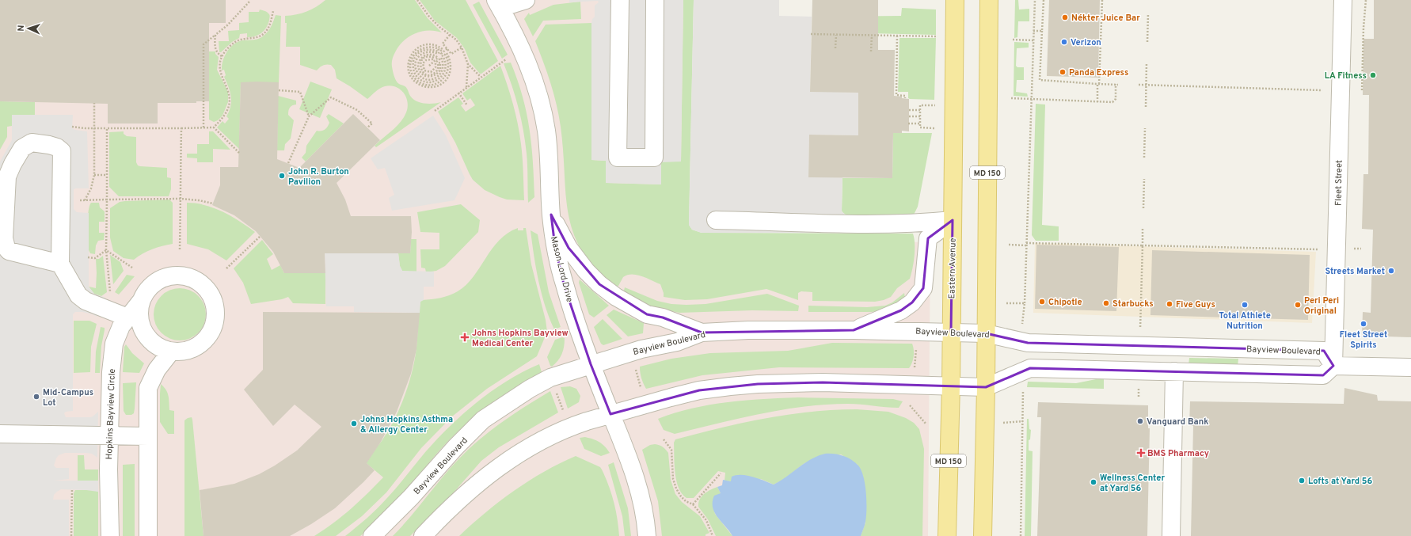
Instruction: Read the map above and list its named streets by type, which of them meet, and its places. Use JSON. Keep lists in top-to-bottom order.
{
  "streets": {
    "main road": ["MD 150", "Eastern Avenue"],
    "street": [
      "Fleet Street",
      "Mason Lord Drive",
      "Bayview Boulevard",
      "Hopkins Bayview Circle"
    ]
  },
  "crossings": [
    ["MD 150", "Bayview Boulevard"],
    ["Fleet Street", "Bayview Boulevard"],
    ["Eastern Avenue", "Bayview Boulevard"],
    ["Mason Lord Drive", "Bayview Boulevard"]
  ],
  "places": {
    "other": [
      "Nékter Juice Bar",
      "Verizon",
      "Panda Express",
      "LA Fitness",
      "John R. Burton Pavilion",
      "Streets Market",
      "Chipotle",
      "Starbucks",
      "Five Guys",
      "Total Athlete Nutrition",
      "Peri Peri Original",
      "Fleet Street Spirits",
      "Mid-Campus Lot",
      "Vanguard Bank",
      "Johns Hopkins Asthma & Allergy Center",
      "Lofts at Yard 56",
      "Wellness Center at Yard 56"
    ],
    "health": ["Johns Hopkins Bayview Medical Center", "BMS Pharmacy"]
  },
  "north": "left"
}
